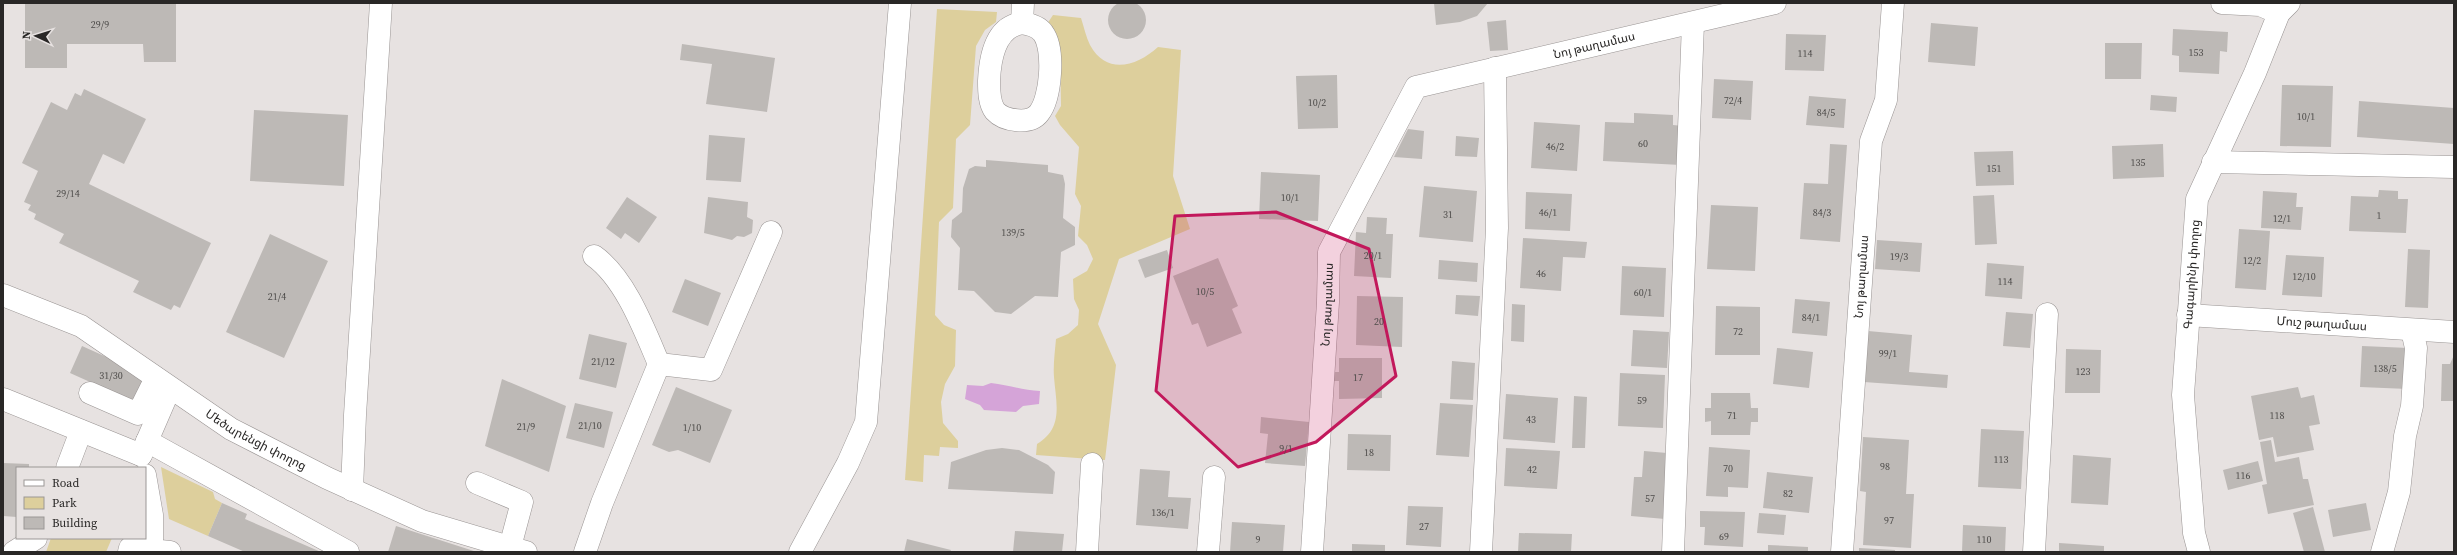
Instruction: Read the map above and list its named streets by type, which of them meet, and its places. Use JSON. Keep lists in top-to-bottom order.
{
  "streets": {
    "street": [
      "Նոյ թաղամաս",
      "Գագարինի փողոց",
      "Մուշ թաղամաս",
      "Մեծարենցի փողոց"
    ]
  },
  "crossings": [
    ["Գագարինի փողոց", "Մուշ թաղամաս"]
  ],
  "house_numbers": [
    "29/9",
    "153",
    "114",
    "72/4",
    "10/2",
    "84/5",
    "10/1",
    "60",
    "46/2",
    "135",
    "151",
    "29/14",
    "10/1",
    "46/1",
    "84/3",
    "31",
    "1",
    "12/1",
    "139/5",
    "20/1",
    "19/3",
    "12/2",
    "46",
    "12/10",
    "114",
    "10/5",
    "60/1",
    "21/4",
    "84/1",
    "20",
    "72",
    "99/1",
    "21/12",
    "138/5",
    "123",
    "31/30",
    "17",
    "59",
    "71",
    "118",
    "43",
    "21/10",
    "21/9",
    "1/10",
    "9/1",
    "18",
    "113",
    "98",
    "70",
    "42",
    "116",
    "82",
    "57",
    "136/1",
    "97",
    "27",
    "69",
    "9",
    "110"
  ],
  "legend": ["Road", "Park", "Building"],
  "north": "left"
}
